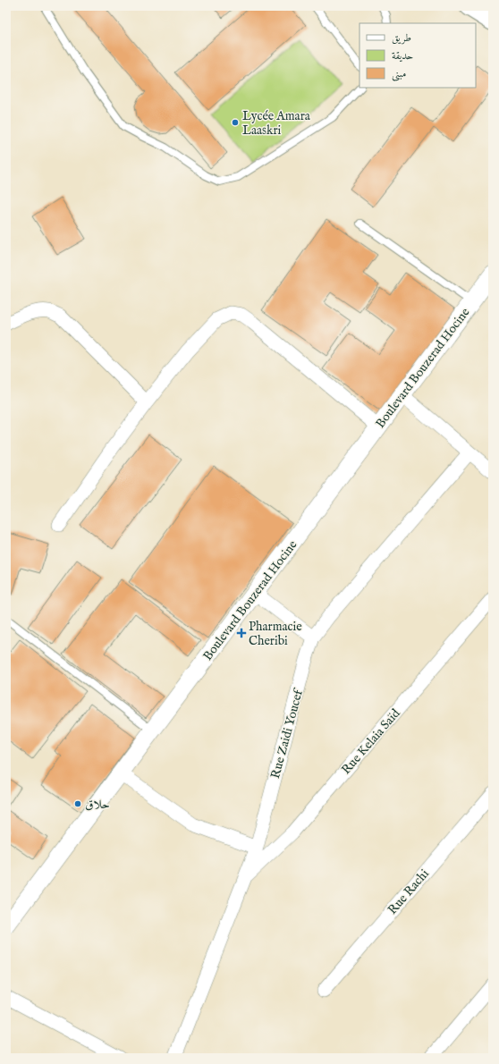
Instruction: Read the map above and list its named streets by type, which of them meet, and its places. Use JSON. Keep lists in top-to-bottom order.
{
  "streets": {
    "street": [
      "Boulevard Bouzerad Hocine",
      "Rue Zaidi Youcef",
      "Rue Kelaia Saïd",
      "Rue Rachi"
    ]
  },
  "crossings": [
    ["Rue Zaidi Youcef", "Rue Kelaia Saïd"]
  ],
  "places": {
    "other": ["Lycée Amara Laaskri", "حلاق"],
    "health": ["Pharmacie Cheribi"]
  },
  "legend": ["طريق", "حديقة", "مبنى"]
}
